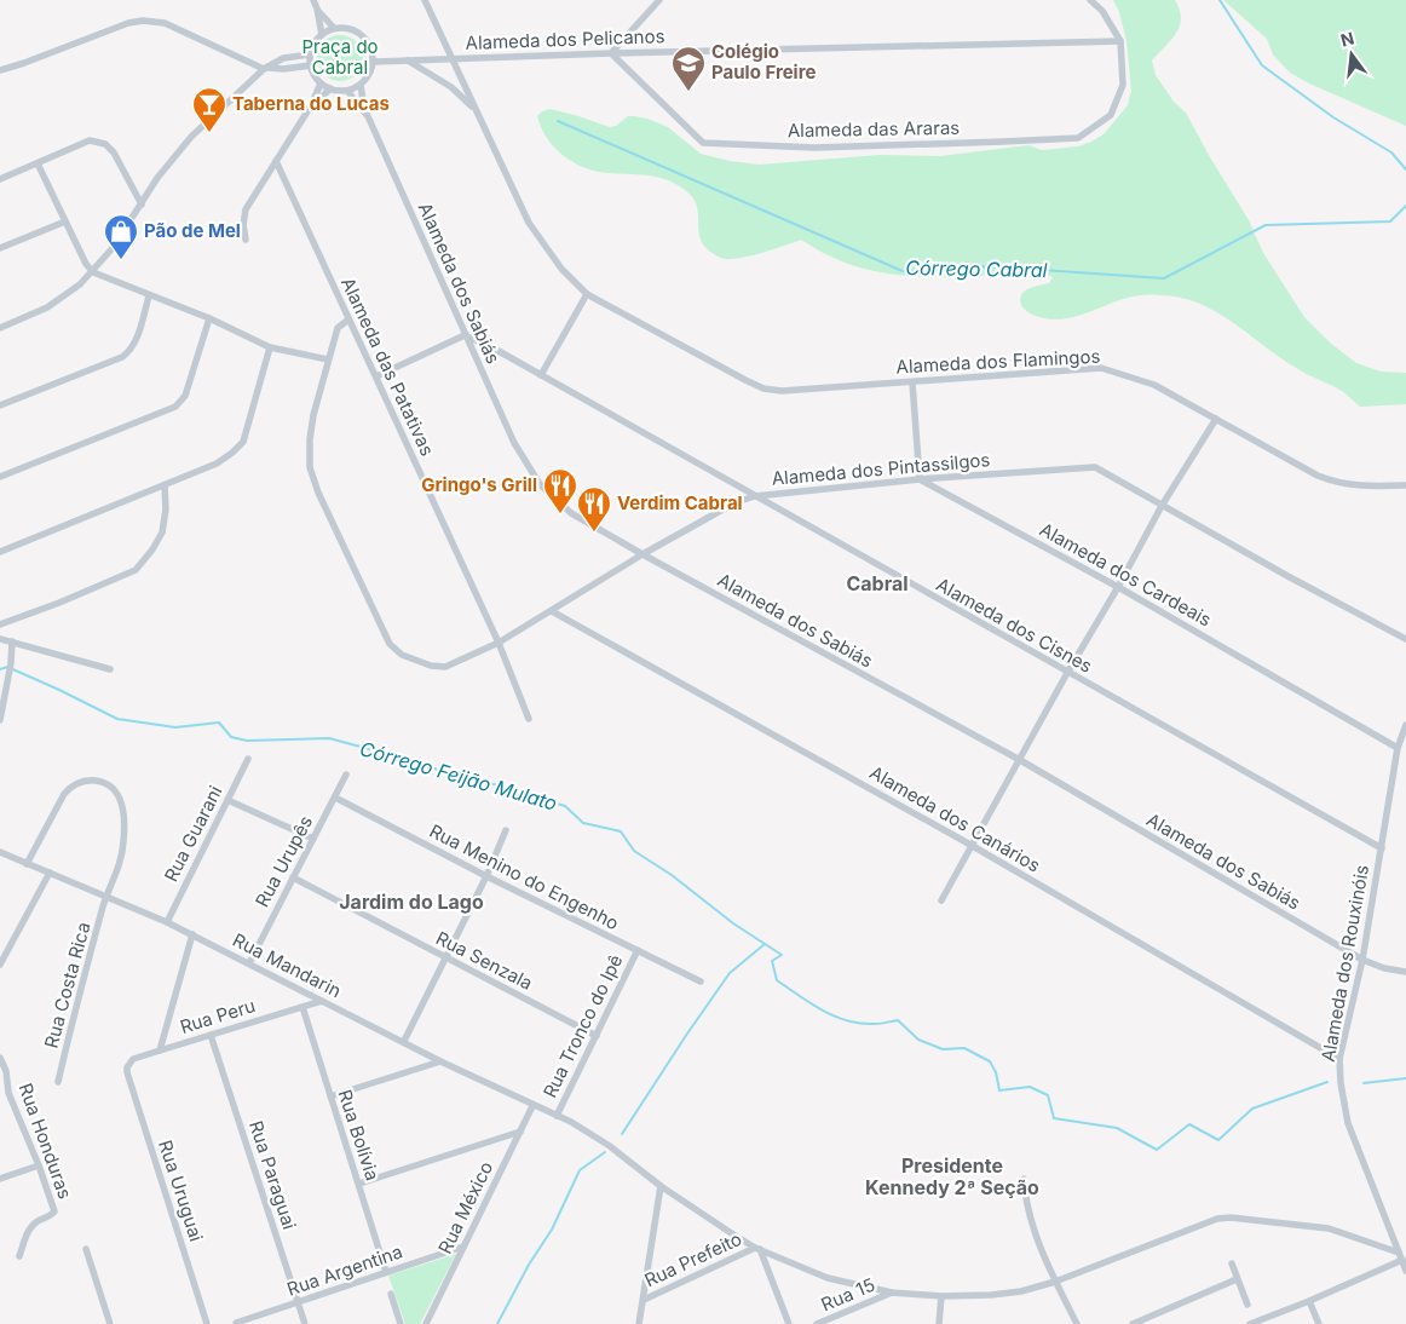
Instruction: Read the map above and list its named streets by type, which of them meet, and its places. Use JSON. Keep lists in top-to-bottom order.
{
  "streets": {
    "street": [
      "Alameda dos Pelicanos",
      "Alameda das Araras",
      "Alameda dos Sabiás",
      "Alameda dos Flamingos",
      "Alameda das Patativas",
      "Alameda dos Pintassilgos",
      "Alameda dos Cardeais",
      "Alameda dos Cisnes",
      "Alameda dos Canários",
      "Rua Guarani",
      "Rua Urupês",
      "Rua Menino do Engenho",
      "Rua Senzala",
      "Alameda dos Rouxinóis",
      "Rua Mandarin",
      "Rua Costa Rica",
      "Rua Peru",
      "Rua Tronco do Ipê",
      "Rua Bolívia",
      "Rua Honduras",
      "Rua Paraguai",
      "Rua Uruguai",
      "Rua México",
      "Rua Prefeito",
      "Rua Argentina",
      "Rua 15"
    ]
  },
  "crossings": [
    ["Alameda dos Pelicanos", "Alameda das Araras"],
    ["Alameda dos Pelicanos", "Alameda dos Sabiás"],
    ["Alameda dos Pelicanos", "Alameda dos Flamingos"],
    ["Alameda dos Sabiás", "Alameda dos Pintassilgos"],
    ["Alameda dos Sabiás", "Alameda dos Cisnes"],
    ["Alameda dos Sabiás", "Alameda dos Rouxinóis"],
    ["Alameda das Patativas", "Alameda dos Pintassilgos"],
    ["Alameda dos Pintassilgos", "Alameda dos Cardeais"],
    ["Alameda dos Pintassilgos", "Alameda dos Cisnes"],
    ["Alameda dos Pintassilgos", "Alameda dos Canários"],
    ["Alameda dos Cardeais", "Alameda dos Rouxinóis"],
    ["Alameda dos Cisnes", "Alameda dos Rouxinóis"],
    ["Alameda dos Canários", "Alameda dos Rouxinóis"],
    ["Rua Guarani", "Rua Mandarin"],
    ["Rua Urupês", "Rua Menino do Engenho"],
    ["Rua Urupês", "Rua Senzala"],
    ["Rua Urupês", "Rua Mandarin"],
    ["Rua Menino do Engenho", "Rua Tronco do Ipê"],
    ["Rua Senzala", "Rua Tronco do Ipê"],
    ["Alameda dos Rouxinóis", "Rua Mandarin"],
    ["Rua Mandarin", "Rua Costa Rica"],
    ["Rua Mandarin", "Rua Peru"],
    ["Rua Mandarin", "Rua Tronco do Ipê"],
    ["Rua Mandarin", "Rua México"],
    ["Rua Mandarin", "Rua Prefeito"],
    ["Rua Mandarin", "Rua 15"],
    ["Rua Peru", "Rua Bolívia"],
    ["Rua Peru", "Rua Paraguai"],
    ["Rua Peru", "Rua Uruguai"],
    ["Rua Bolívia", "Rua Argentina"],
    ["Rua Paraguai", "Rua Argentina"],
    ["Rua México", "Rua Argentina"]
  ],
  "districts": ["Cabral", "Jardim do Lago", "Presidente Kennedy 2ª Seção"],
  "water": ["Córrego Cabral", "Córrego Feijão Mulato"],
  "parks": ["Praça do Cabral"],
  "places": {
    "school or university": ["Colégio Paulo Freire"],
    "bar": ["Taberna do Lucas"],
    "shop": ["Pão de Mel"],
    "restaurant": ["Gringo's Grill", "Verdim Cabral"]
  },
  "north": "top"
}
